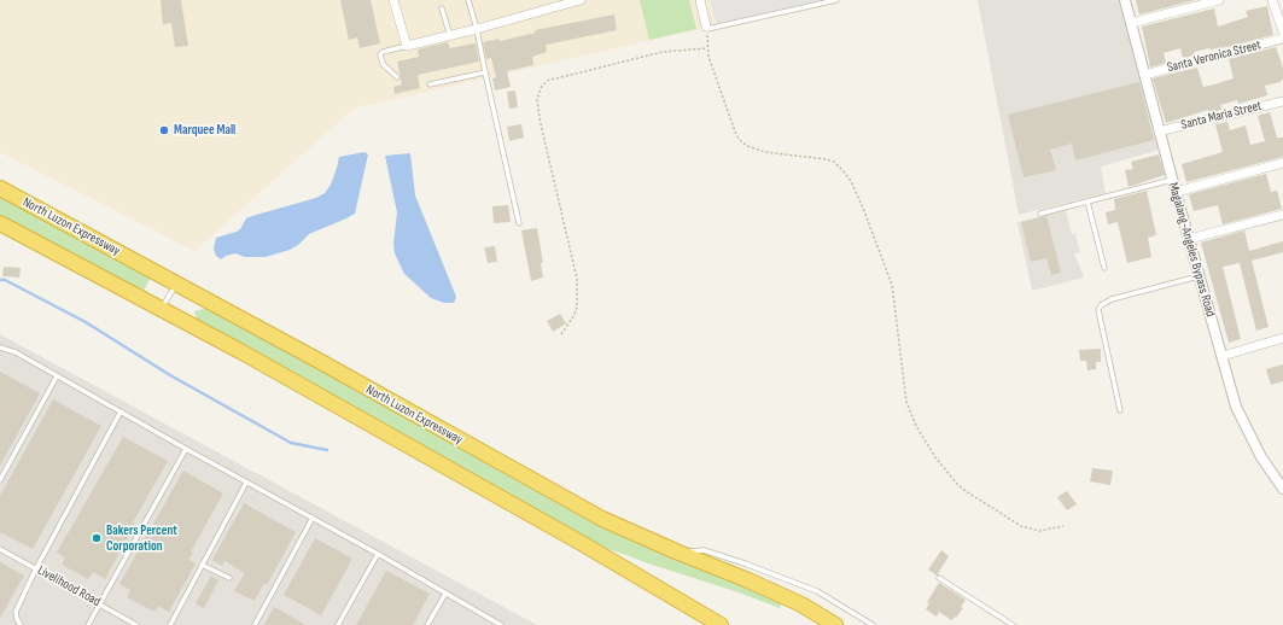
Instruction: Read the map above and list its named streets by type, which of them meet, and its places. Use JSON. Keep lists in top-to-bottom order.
{
  "streets": {
    "highway": ["North Luzon Expressway"],
    "street": ["Santa Veronica Street", "Santa Maria Street", "Magalang-Angeles Bypass Road"],
    "lane": ["Livelihood Road"]
  },
  "crossings": [
    ["Santa Veronica Street", "Magalang-Angeles Bypass Road"],
    ["Santa Maria Street", "Magalang-Angeles Bypass Road"]
  ],
  "places": ["Marquee Mall", "Bakers Percent Corporation"]
}
